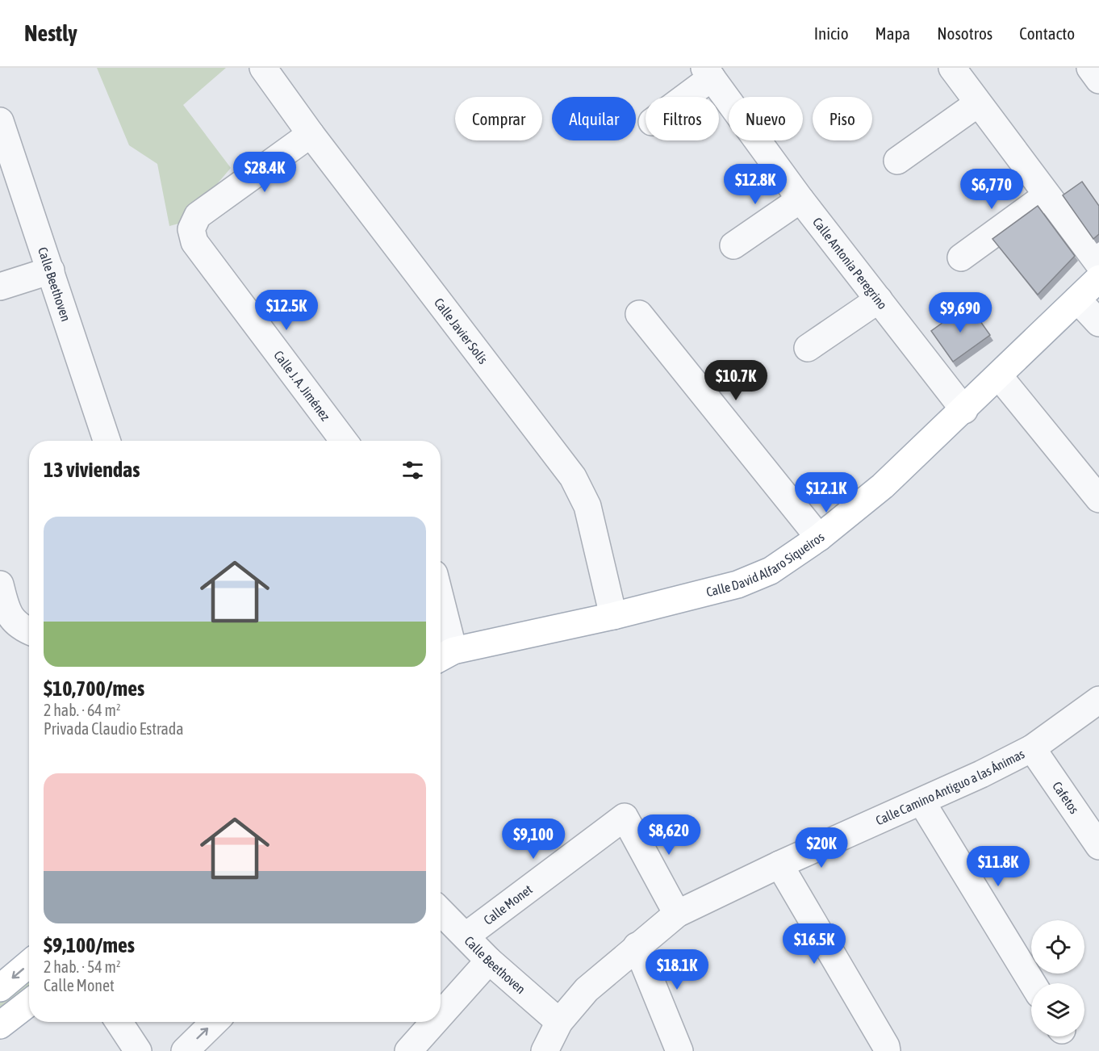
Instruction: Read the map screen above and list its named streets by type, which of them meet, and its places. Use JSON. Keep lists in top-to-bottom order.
{
  "streets": {
    "main road": ["Calle David Alfaro Siqueiros"],
    "street": [
      "Calle Antonia Peregrino",
      "Calle Beethoven",
      "Calle Javier Solís",
      "Calle J. A. Jiménez",
      "Calle Camino Antiguo a las Ánimas",
      "Cafetos",
      "Calle Monet"
    ]
  },
  "crossings": [
    ["Calle Antonia Peregrino", "Calle David Alfaro Siqueiros"],
    ["Calle Beethoven", "Calle Camino Antiguo a las Ánimas"],
    ["Calle Beethoven", "Calle Monet"],
    ["Calle Javier Solís", "Calle J. A. Jiménez"],
    ["Calle Javier Solís", "Calle David Alfaro Siqueiros"],
    ["Calle Camino Antiguo a las Ánimas", "Cafetos"],
    ["Calle Camino Antiguo a las Ánimas", "Calle Monet"]
  ],
  "page": {
    "header": "Nestly",
    "nav": [
      "Inicio",
      "Mapa",
      "Nosotros",
      "Contacto"
    ],
    "chip": [
      "Comprar",
      "Alquilar",
      "Filtros",
      "Nuevo",
      "Piso"
    ],
    "price": [
      "$28.4K",
      "$12.8K",
      "$6,770",
      "$12.5K",
      "$9,690",
      "$10.7K",
      "$12.1K",
      "$8,620",
      "$9,100",
      "$20K",
      "$11.8K",
      "$16.5K",
      "$18.1K"
    ],
    "heading": "13 viviendas",
    "list": [
      {
        "name": "$10,700/mes",
        "note": "2 hab. · 64 m² · Privada Claudio Estrada"
      },
      {
        "name": "$9,100/mes",
        "note": "2 hab. · 54 m² · Calle Monet"
      }
    ]
  }
}
